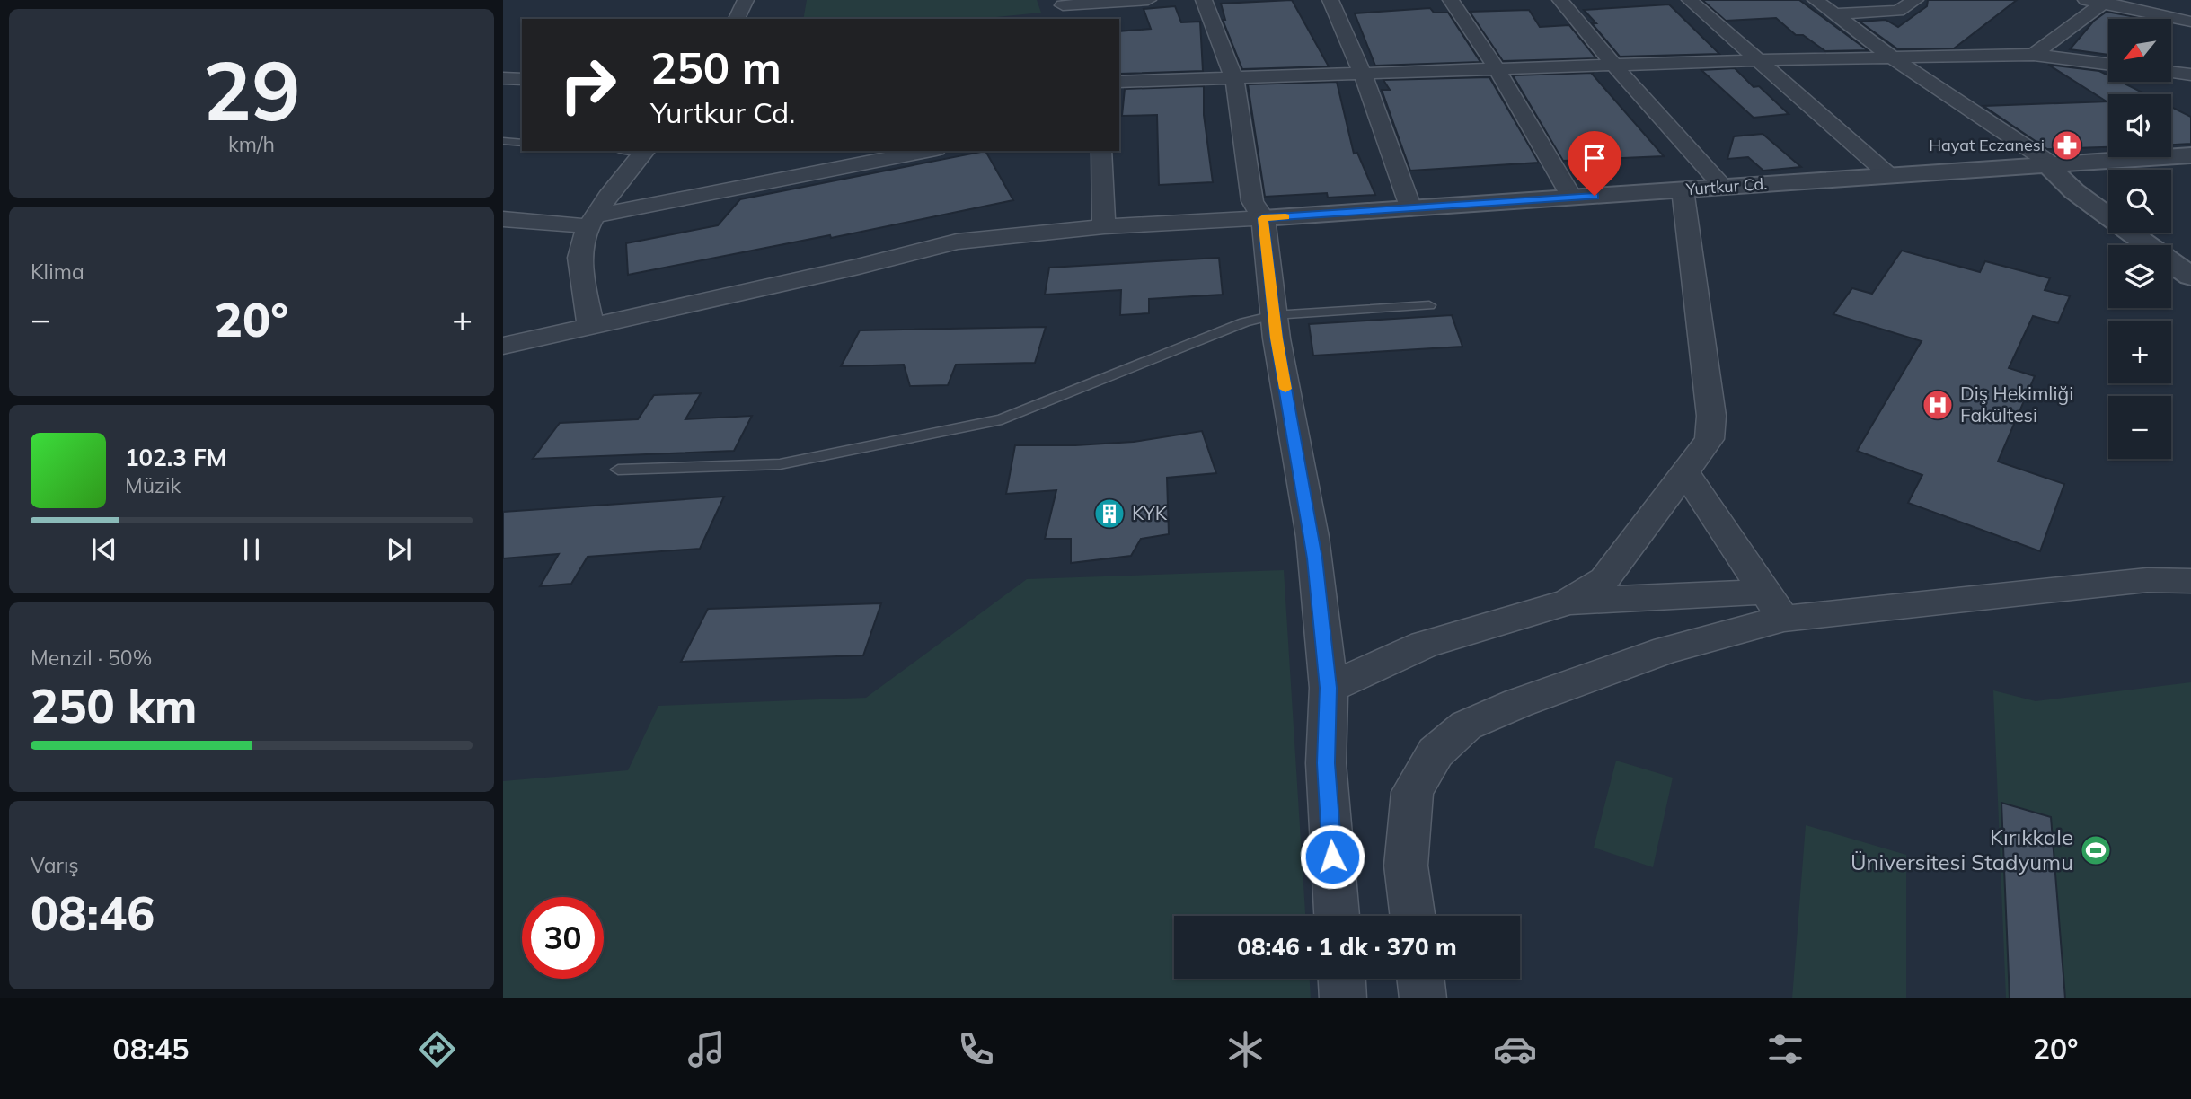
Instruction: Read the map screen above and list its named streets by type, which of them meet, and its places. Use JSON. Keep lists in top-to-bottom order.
{
  "streets": {
    "street": ["Yurtkur Cd."]
  },
  "places": {
    "pharmacy": ["Hayat Eczanesi"],
    "hospital": ["Diş Hekimliği Fakültesi"],
    "building": ["KYK"],
    "sports": ["Kırıkkale Üniversitesi Stadyumu"]
  },
  "north": "bottom left",
  "page": {
    "tile": [
      ["29", "km/h"],
      "Klima",
      ["Menzil · 50%", "250 km"],
      ["Varış", "08:46"]
    ],
    "map_buttons": ["+", "−"],
    "turn": ["250 m", "Yurtkur Cd."],
    "heat": ["−", "20°", "+"],
    "song": ["102.3 FM", "Müzik"],
    "limit": "30",
    "trip": "08:46 · 1 dk · 370 m",
    "tabs": ["08:45", "20°"]
  }
}
